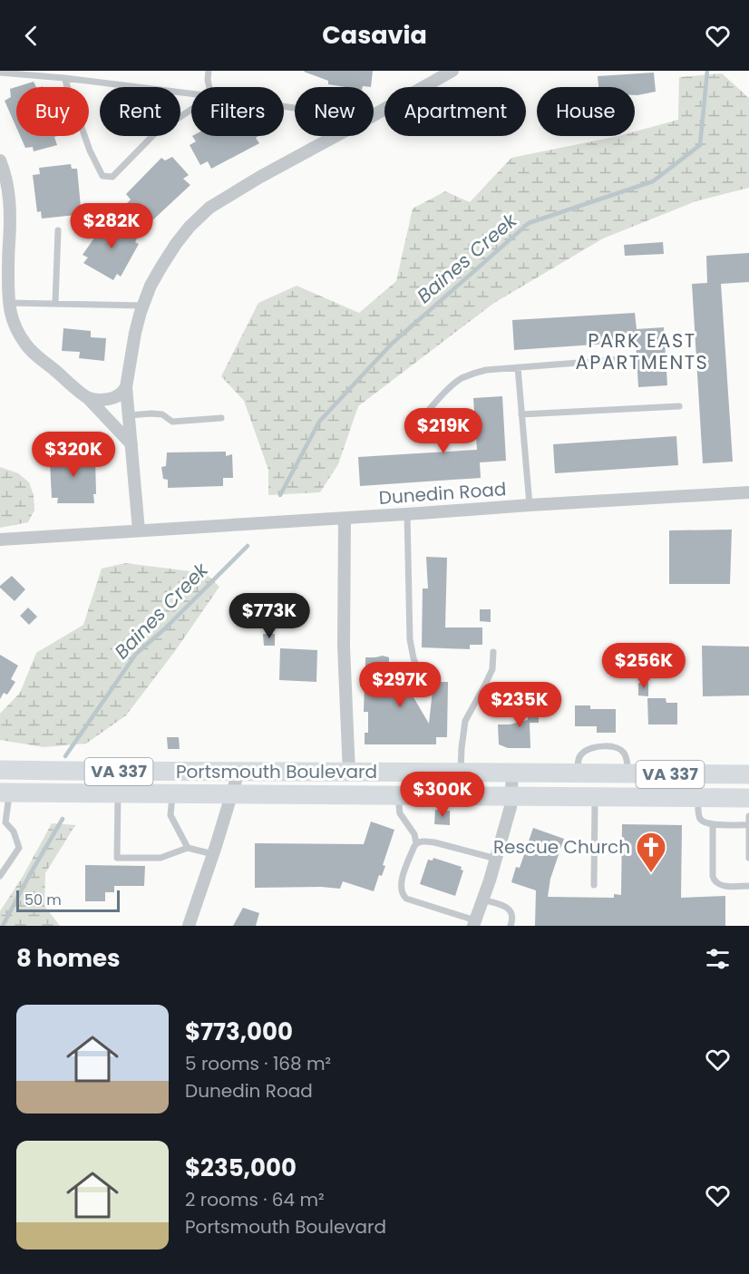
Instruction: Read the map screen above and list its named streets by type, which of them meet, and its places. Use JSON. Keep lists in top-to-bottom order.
{
  "streets": {
    "main road": ["VA 337", "Portsmouth Boulevard"],
    "street": ["Dunedin Road"]
  },
  "districts": ["PARK EAST APARTMENTS"],
  "water": ["Baines Creek"],
  "places": {
    "church": ["Rescue Church"]
  },
  "scale_bar": "50 m",
  "page": {
    "header": "Casavia",
    "chip": [
      "Buy",
      "Rent",
      "Filters",
      "New",
      "Apartment",
      "House"
    ],
    "price": [
      "$282K",
      "$219K",
      "$320K",
      "$773K",
      "$256K",
      "$297K",
      "$235K",
      "$300K"
    ],
    "scale": "50 m",
    "heading": "8 homes",
    "list": [
      {
        "name": "$773,000",
        "note": "5 rooms · 168 m² · Dunedin Road"
      },
      {
        "name": "$235,000",
        "note": "2 rooms · 64 m² · Portsmouth Boulevard"
      }
    ]
  }
}
